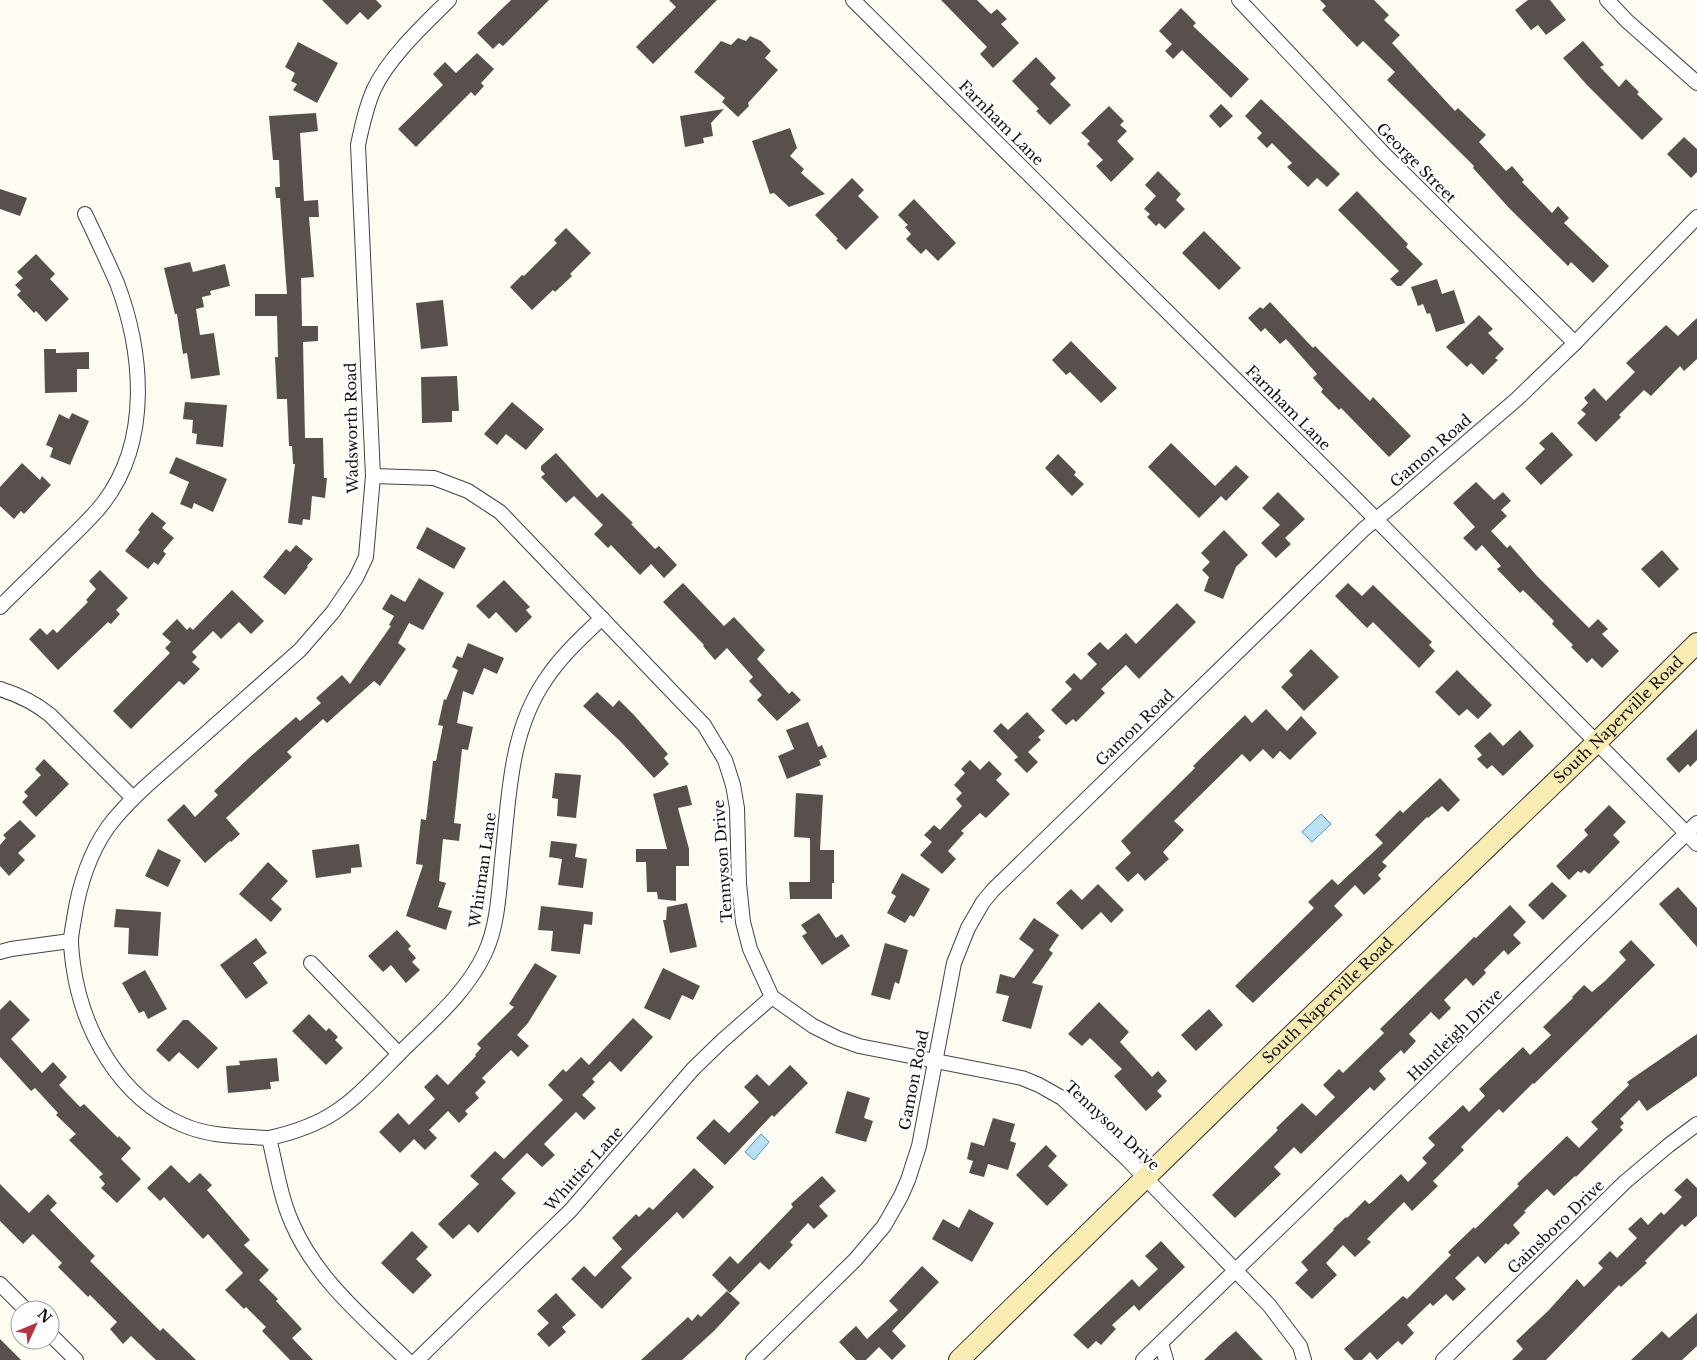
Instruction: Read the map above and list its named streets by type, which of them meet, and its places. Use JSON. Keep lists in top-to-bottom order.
{
  "streets": {
    "main road": ["South Naperville Road"],
    "street": [
      "Farnham Lane",
      "George Street",
      "Wadsworth Road",
      "Gamon Road",
      "Tennyson Drive",
      "Whitman Lane",
      "Huntleigh Drive",
      "Whittier Lane",
      "Gainsboro Drive"
    ]
  },
  "crossings": [
    ["Farnham Lane", "Gamon Road"],
    ["Farnham Lane", "South Naperville Road"],
    ["Farnham Lane", "Huntleigh Drive"],
    ["George Street", "Gamon Road"],
    ["Wadsworth Road", "Tennyson Drive"],
    ["Wadsworth Road", "Whitman Lane"],
    ["Gamon Road", "Tennyson Drive"],
    ["South Naperville Road", "Tennyson Drive"],
    ["Tennyson Drive", "Whitman Lane"],
    ["Tennyson Drive", "Huntleigh Drive"],
    ["Tennyson Drive", "Whittier Lane"]
  ],
  "north": "top right"
}
